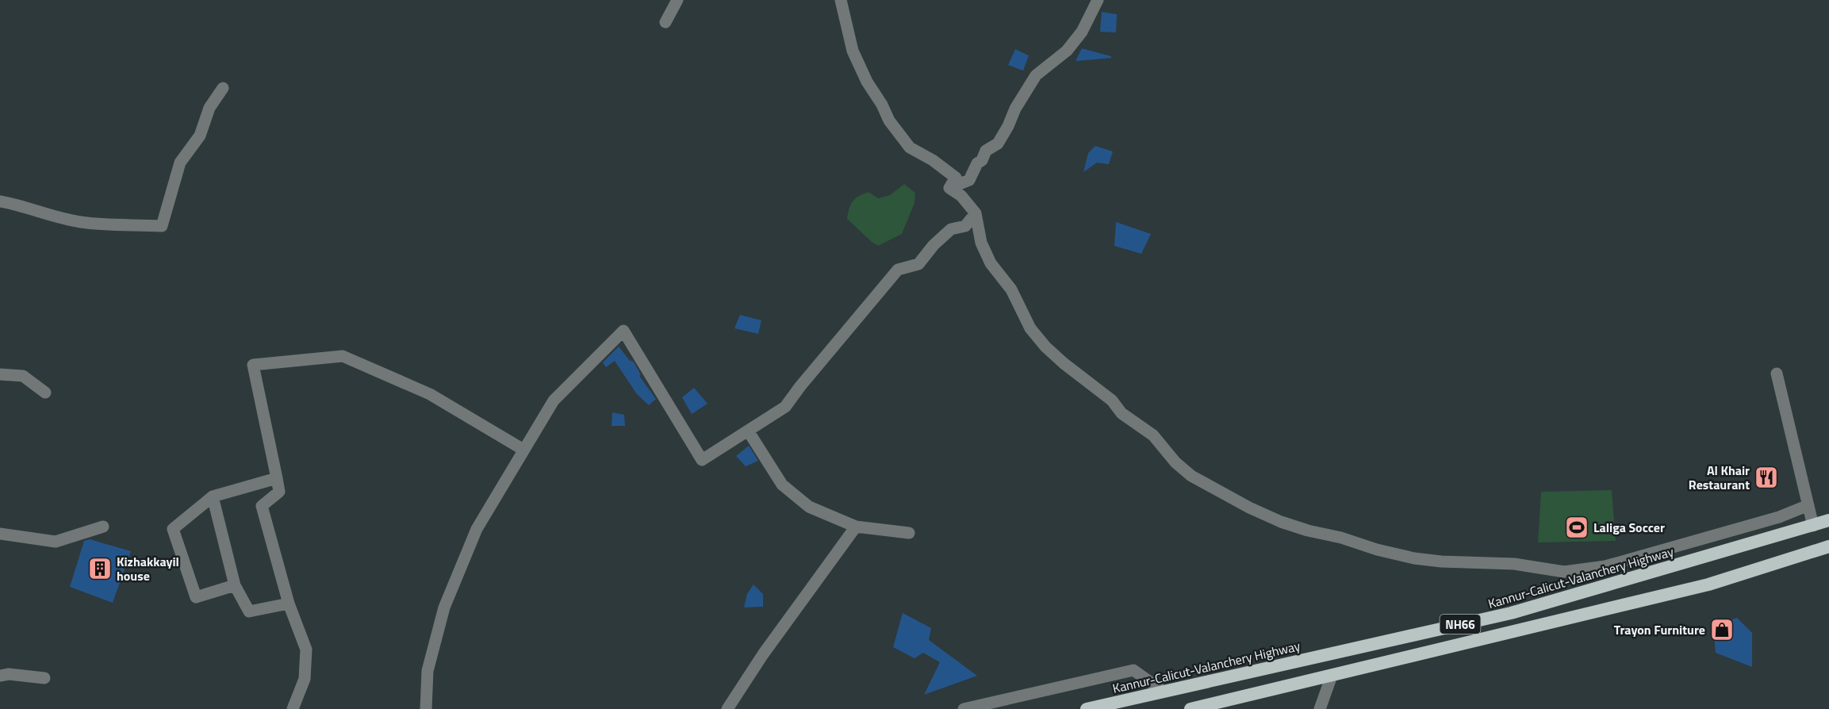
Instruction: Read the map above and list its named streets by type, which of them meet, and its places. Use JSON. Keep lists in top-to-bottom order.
{
  "streets": {
    "highway": ["Kannur-Calicut-Valanchery Highway", "NH66"]
  },
  "places": {
    "restaurant": ["Al Khair Restaurant"],
    "sports": ["Laliga Soccer"],
    "building": ["Kizhakkayil house"],
    "shop": ["Trayon Furniture"]
  }
}
